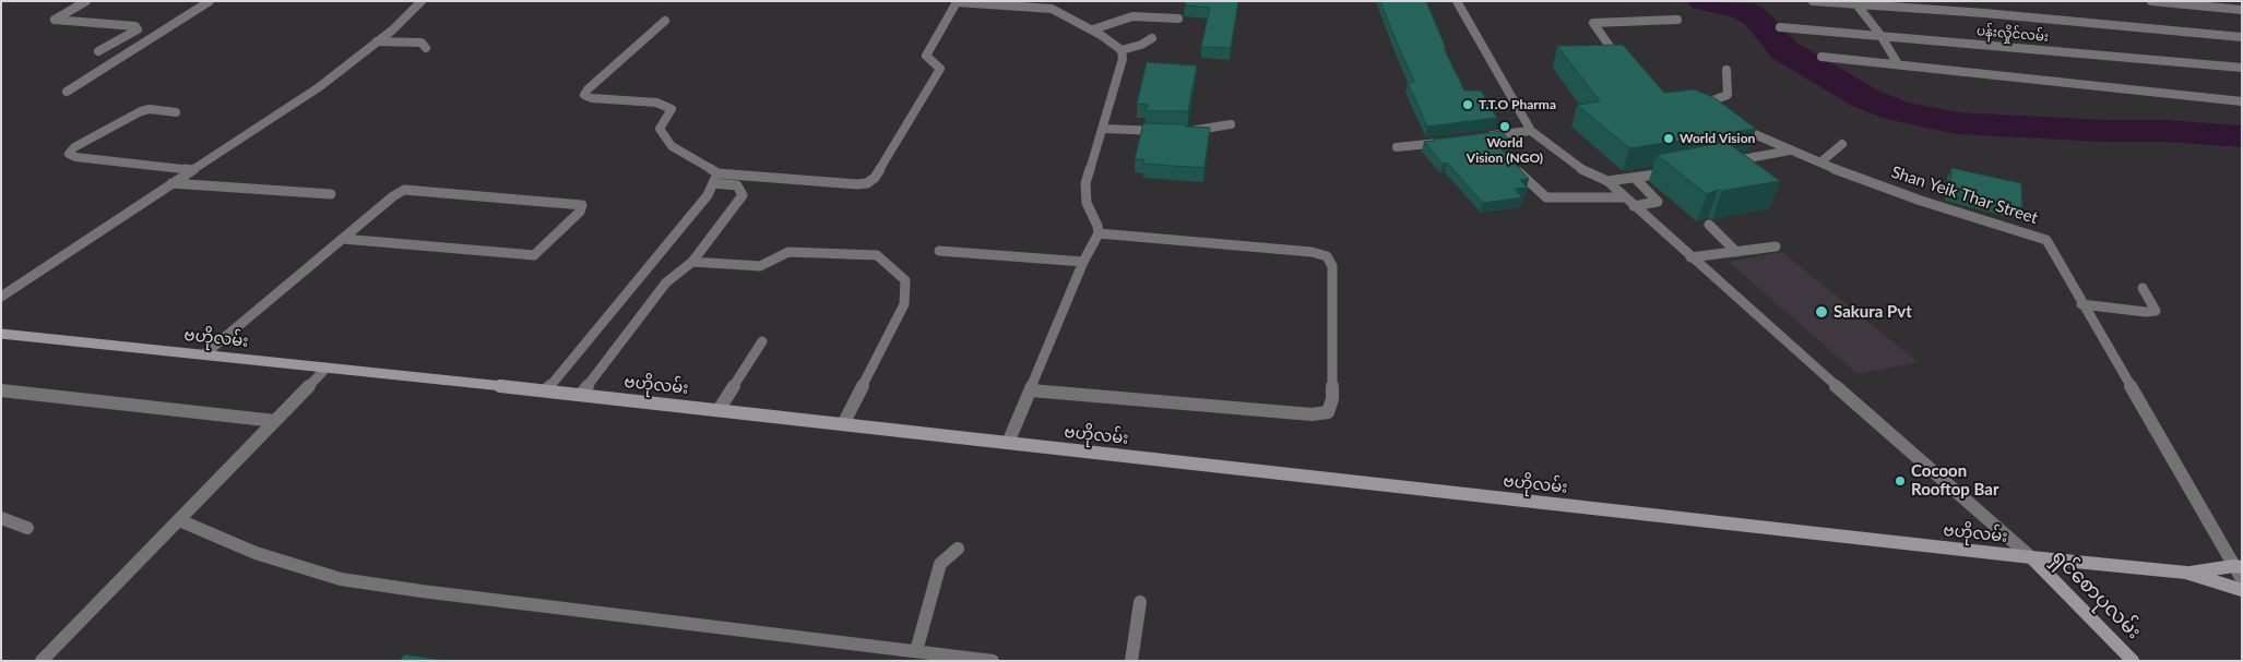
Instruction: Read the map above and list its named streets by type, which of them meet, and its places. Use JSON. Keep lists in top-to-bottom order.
{
  "streets": {
    "main road": ["ဗဟိုလမ်း", "ရှင်စောပုလမ်း"],
    "street": ["ပန်းလှိုင်လမ်း", "Shan Yeik Thar Street"]
  },
  "crossings": [
    ["Shan Yeik Thar Street", "ဗဟိုလမ်း"],
    ["ဗဟိုလမ်း", "ရှင်စောပုလမ်း"]
  ],
  "places": [
    "T.T.O Pharma",
    "World Vision (NGO)",
    "World Vision",
    "Sakura Pvt",
    "Cocoon Rooftop Bar"
  ]
}
